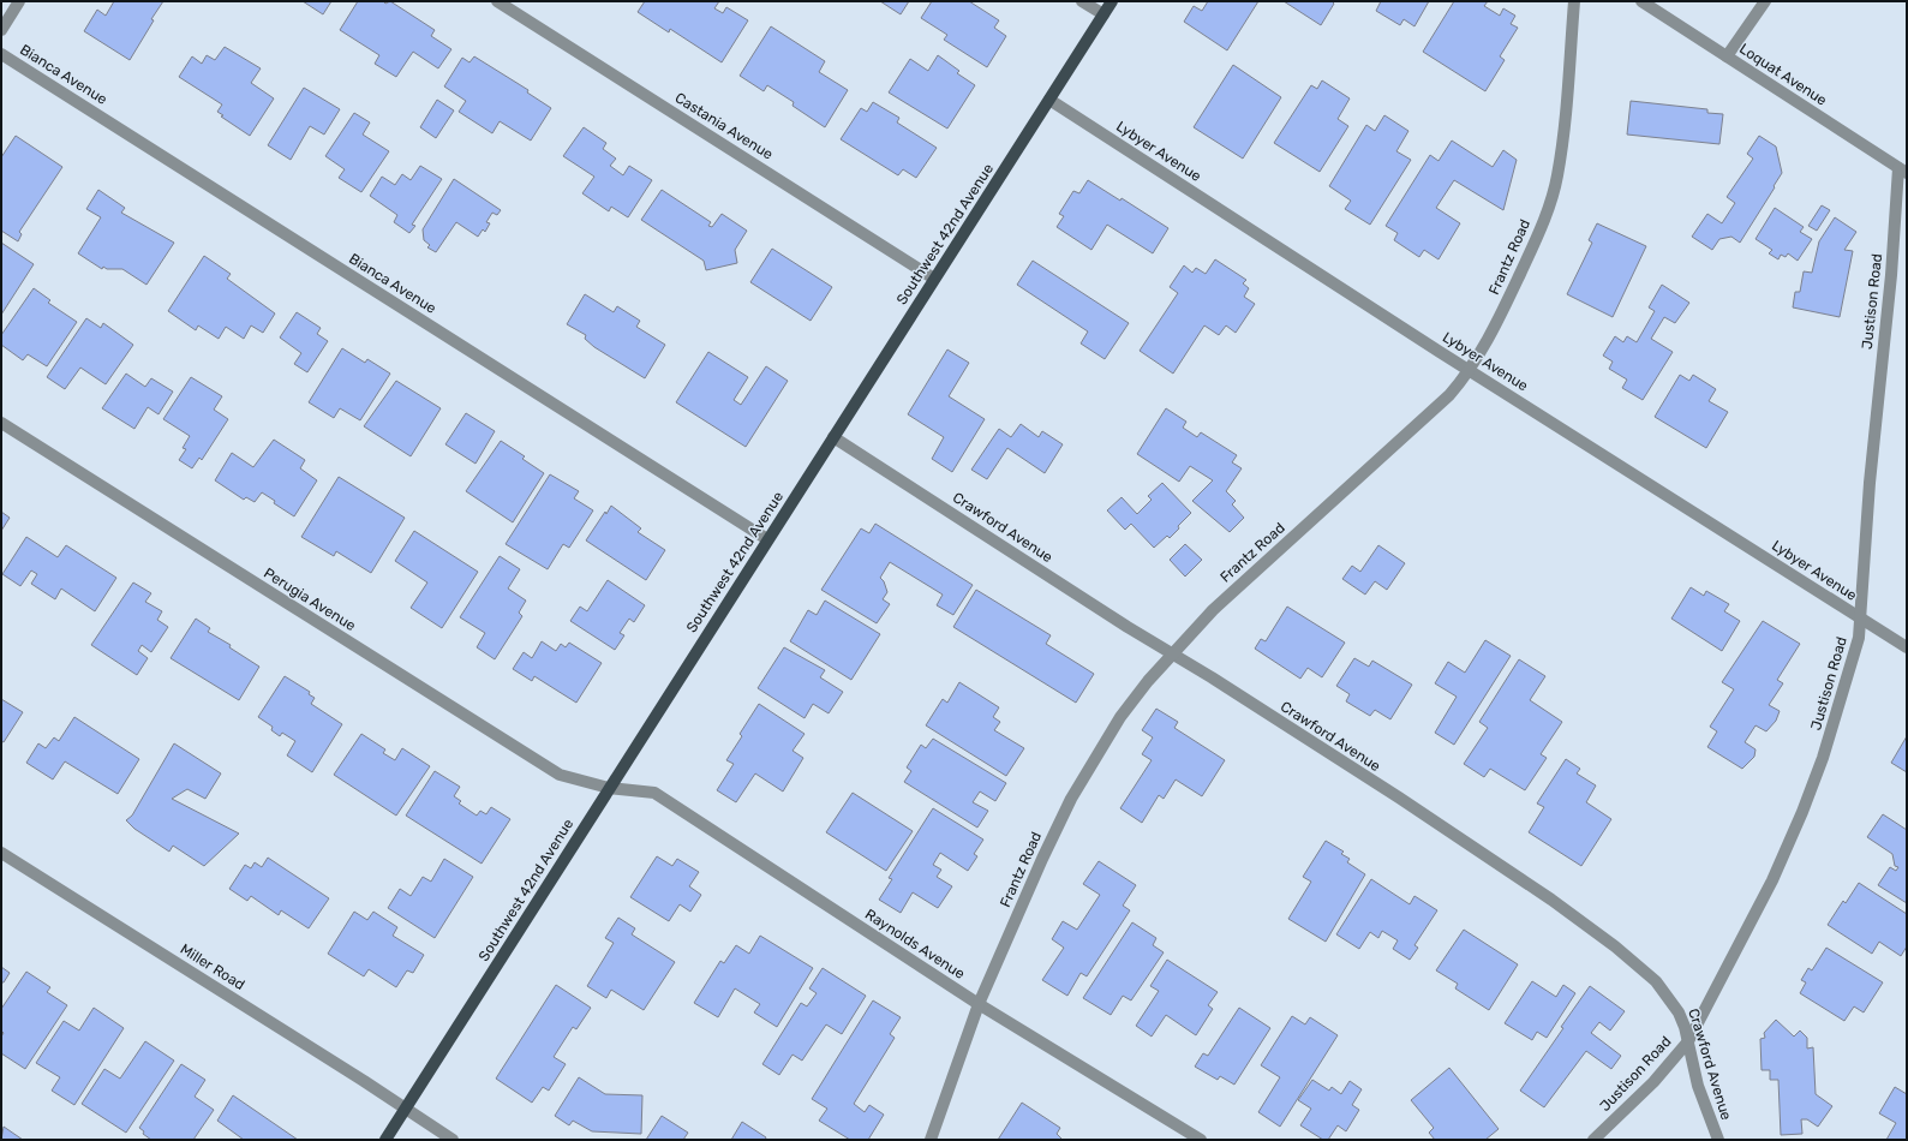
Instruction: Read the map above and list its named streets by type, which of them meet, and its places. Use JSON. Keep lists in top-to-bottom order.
{
  "streets": {
    "main road": ["Southwest 42nd Avenue"],
    "street": [
      "Bianca Avenue",
      "Loquat Avenue",
      "Castania Avenue",
      "Lybyer Avenue",
      "Frantz Road",
      "Justison Road",
      "Crawford Avenue",
      "Perugia Avenue",
      "Raynolds Avenue",
      "Miller Road"
    ]
  },
  "crossings": [
    ["Bianca Avenue", "Southwest 42nd Avenue"],
    ["Loquat Avenue", "Justison Road"],
    ["Castania Avenue", "Southwest 42nd Avenue"],
    ["Lybyer Avenue", "Southwest 42nd Avenue"],
    ["Lybyer Avenue", "Frantz Road"],
    ["Lybyer Avenue", "Justison Road"],
    ["Southwest 42nd Avenue", "Crawford Avenue"],
    ["Southwest 42nd Avenue", "Perugia Avenue"],
    ["Southwest 42nd Avenue", "Raynolds Avenue"],
    ["Southwest 42nd Avenue", "Miller Road"],
    ["Frantz Road", "Crawford Avenue"],
    ["Frantz Road", "Raynolds Avenue"],
    ["Justison Road", "Crawford Avenue"],
    ["Perugia Avenue", "Raynolds Avenue"]
  ]
}
